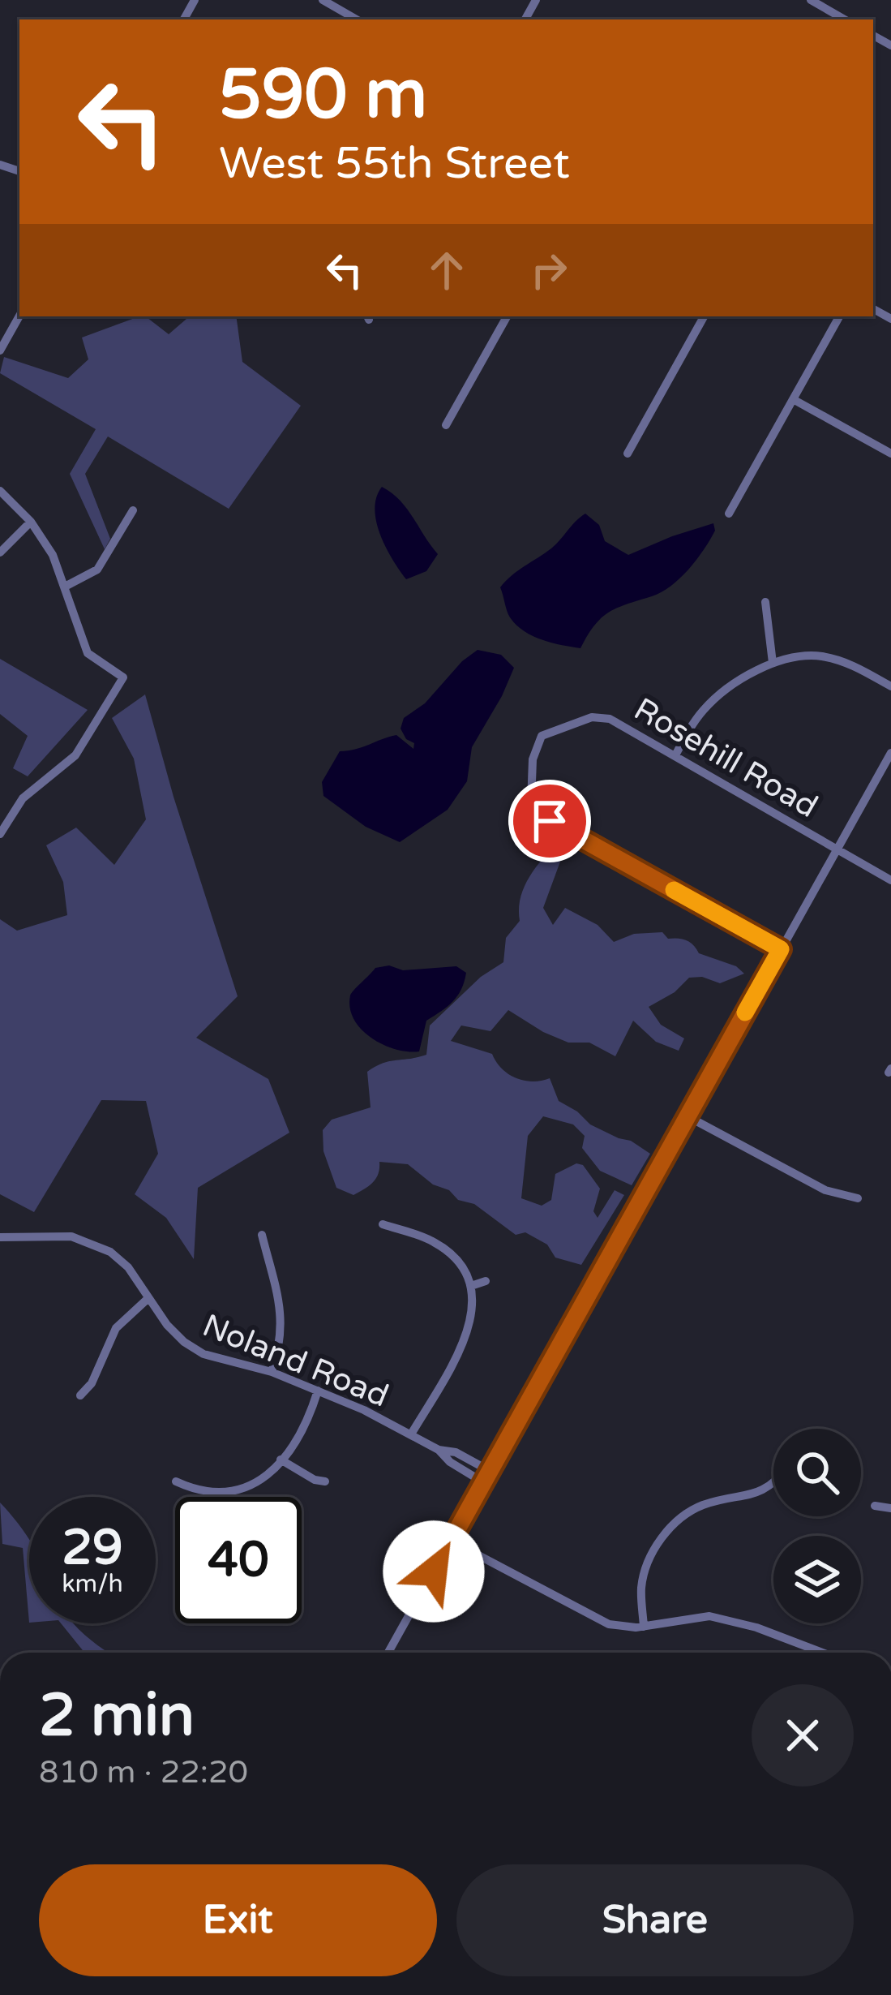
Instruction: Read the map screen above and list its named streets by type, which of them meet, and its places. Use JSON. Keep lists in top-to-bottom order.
{
  "streets": {
    "street": ["Rosehill Road", "Noland Road"]
  },
  "page": {
    "turn": ["590 m", "West 55th Street"],
    "speed": "29 km/h",
    "limit": "40",
    "heading": ["2 min", "810 m · 22:20"],
    "buttons": ["Exit", "Share"]
  }
}
